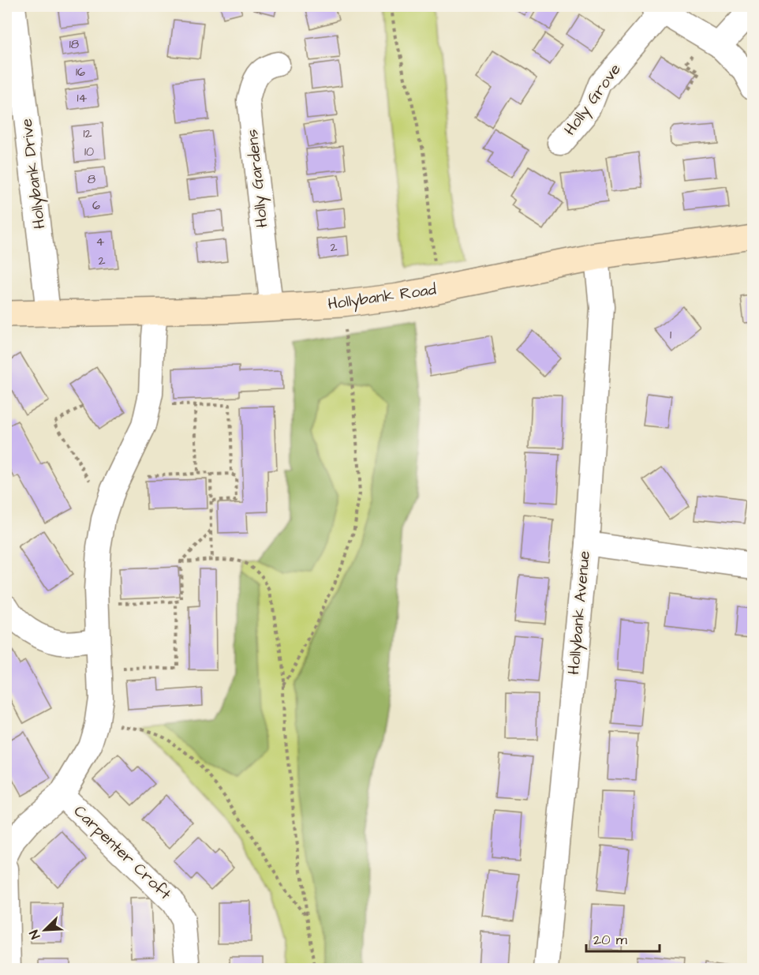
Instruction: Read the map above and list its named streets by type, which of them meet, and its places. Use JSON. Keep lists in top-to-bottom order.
{
  "streets": {
    "main road": ["Hollybank Road"],
    "street": [
      "Holly Grove",
      "Hollybank Drive",
      "Holly Gardens",
      "Hollybank Avenue",
      "Carpenter Croft"
    ]
  },
  "crossings": [
    ["Hollybank Drive", "Hollybank Road"],
    ["Holly Gardens", "Hollybank Road"],
    ["Hollybank Road", "Hollybank Avenue"]
  ],
  "house_numbers": [
    "18",
    "16",
    "14",
    "12",
    "10",
    "8",
    "6",
    "4",
    "2",
    "2",
    "1"
  ],
  "scale_bar": "20 m",
  "north": "bottom left"
}
